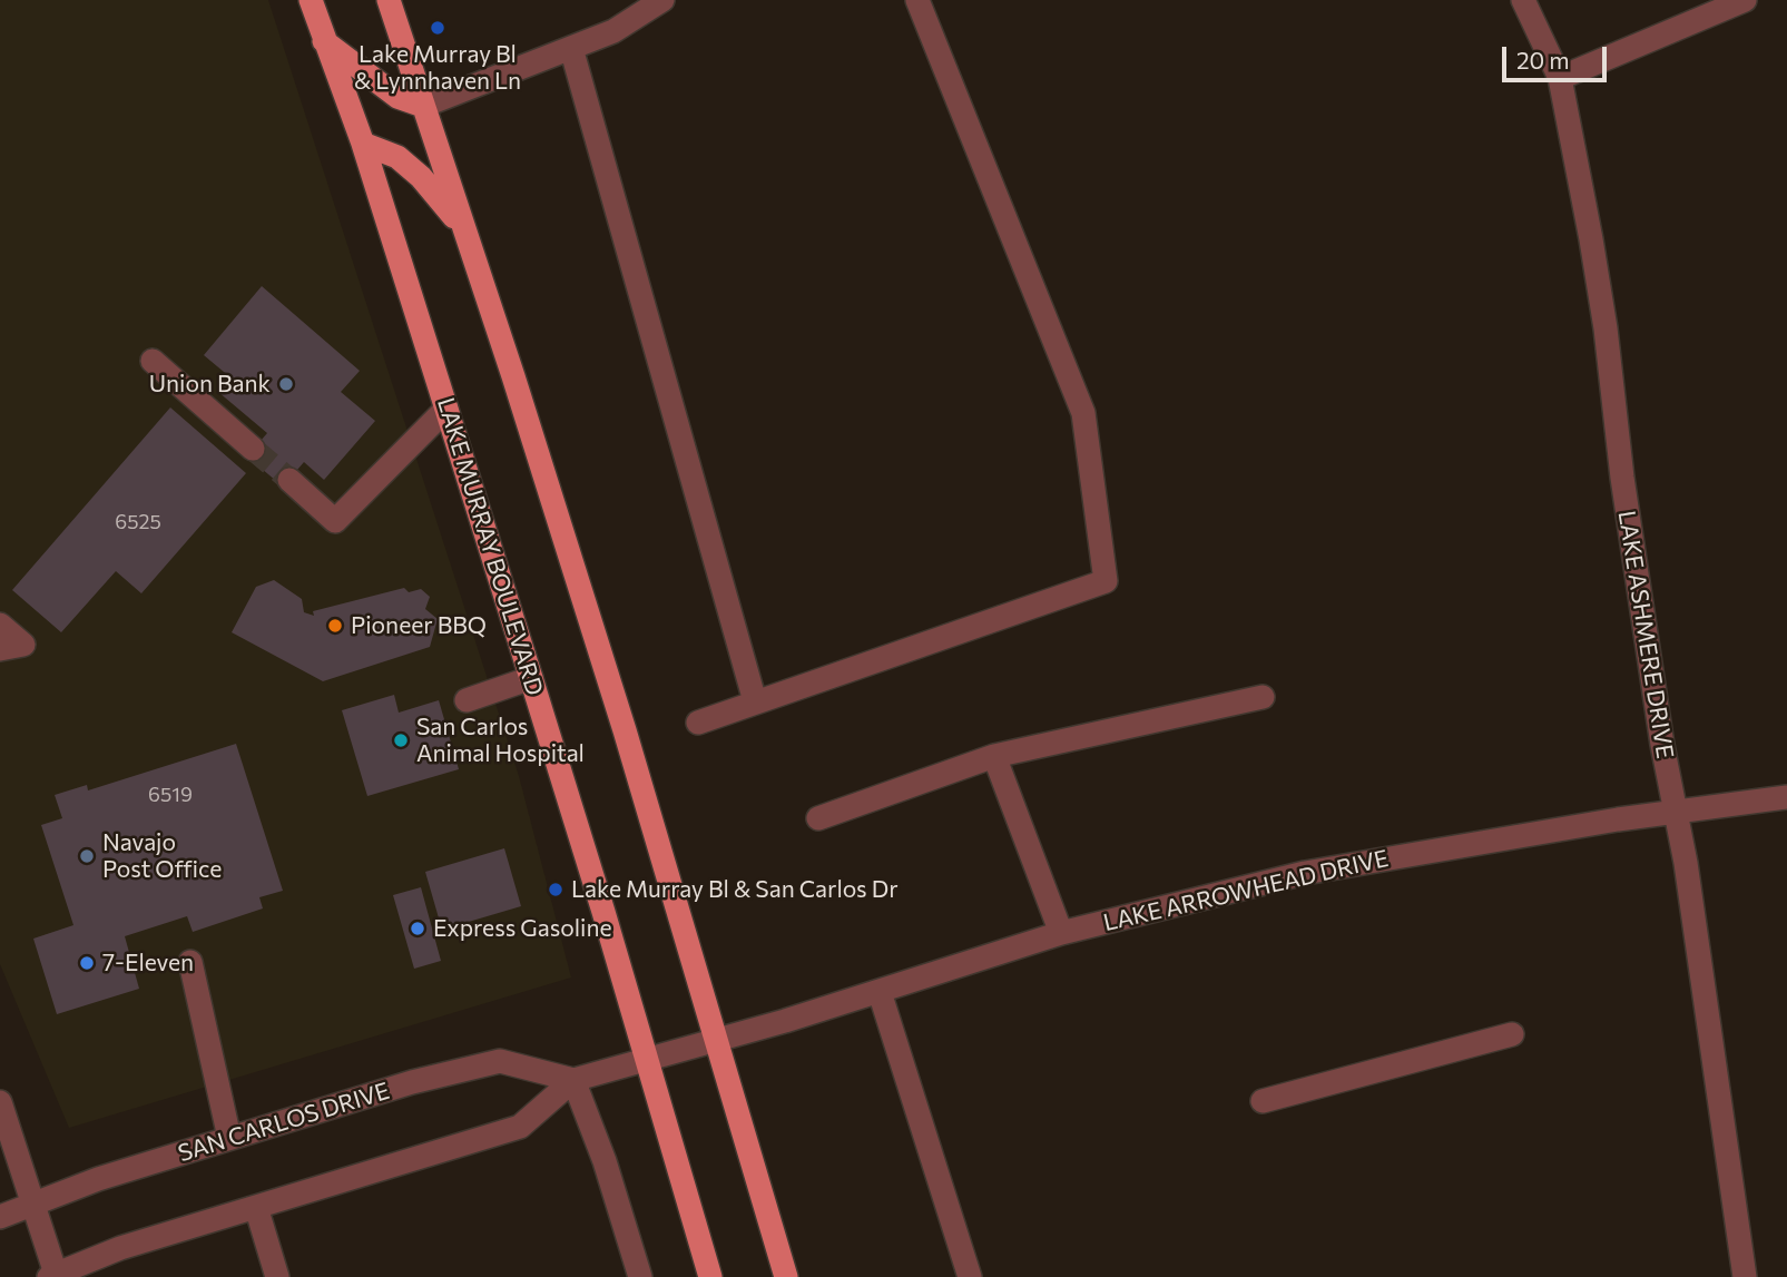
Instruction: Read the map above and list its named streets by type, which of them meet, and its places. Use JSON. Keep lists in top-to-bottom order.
{
  "streets": {
    "main road": ["LAKE MURRAY BOULEVARD"],
    "street": ["LAKE ASHMERE DRIVE", "LAKE ARROWHEAD DRIVE", "SAN CARLOS DRIVE"]
  },
  "crossings": [
    ["LAKE ASHMERE DRIVE", "LAKE ARROWHEAD DRIVE"]
  ],
  "places": [
    "Lake Murray Bl & Lynnhaven Ln",
    "Union Bank",
    "Pioneer BBQ",
    "San Carlos Animal Hospital",
    "Navajo Post Office",
    "Lake Murray Bl & San Carlos Dr",
    "Express Gasoline",
    "7-Eleven"
  ],
  "house_numbers": ["6525", "6519"],
  "scale_bar": "20 m"
}
